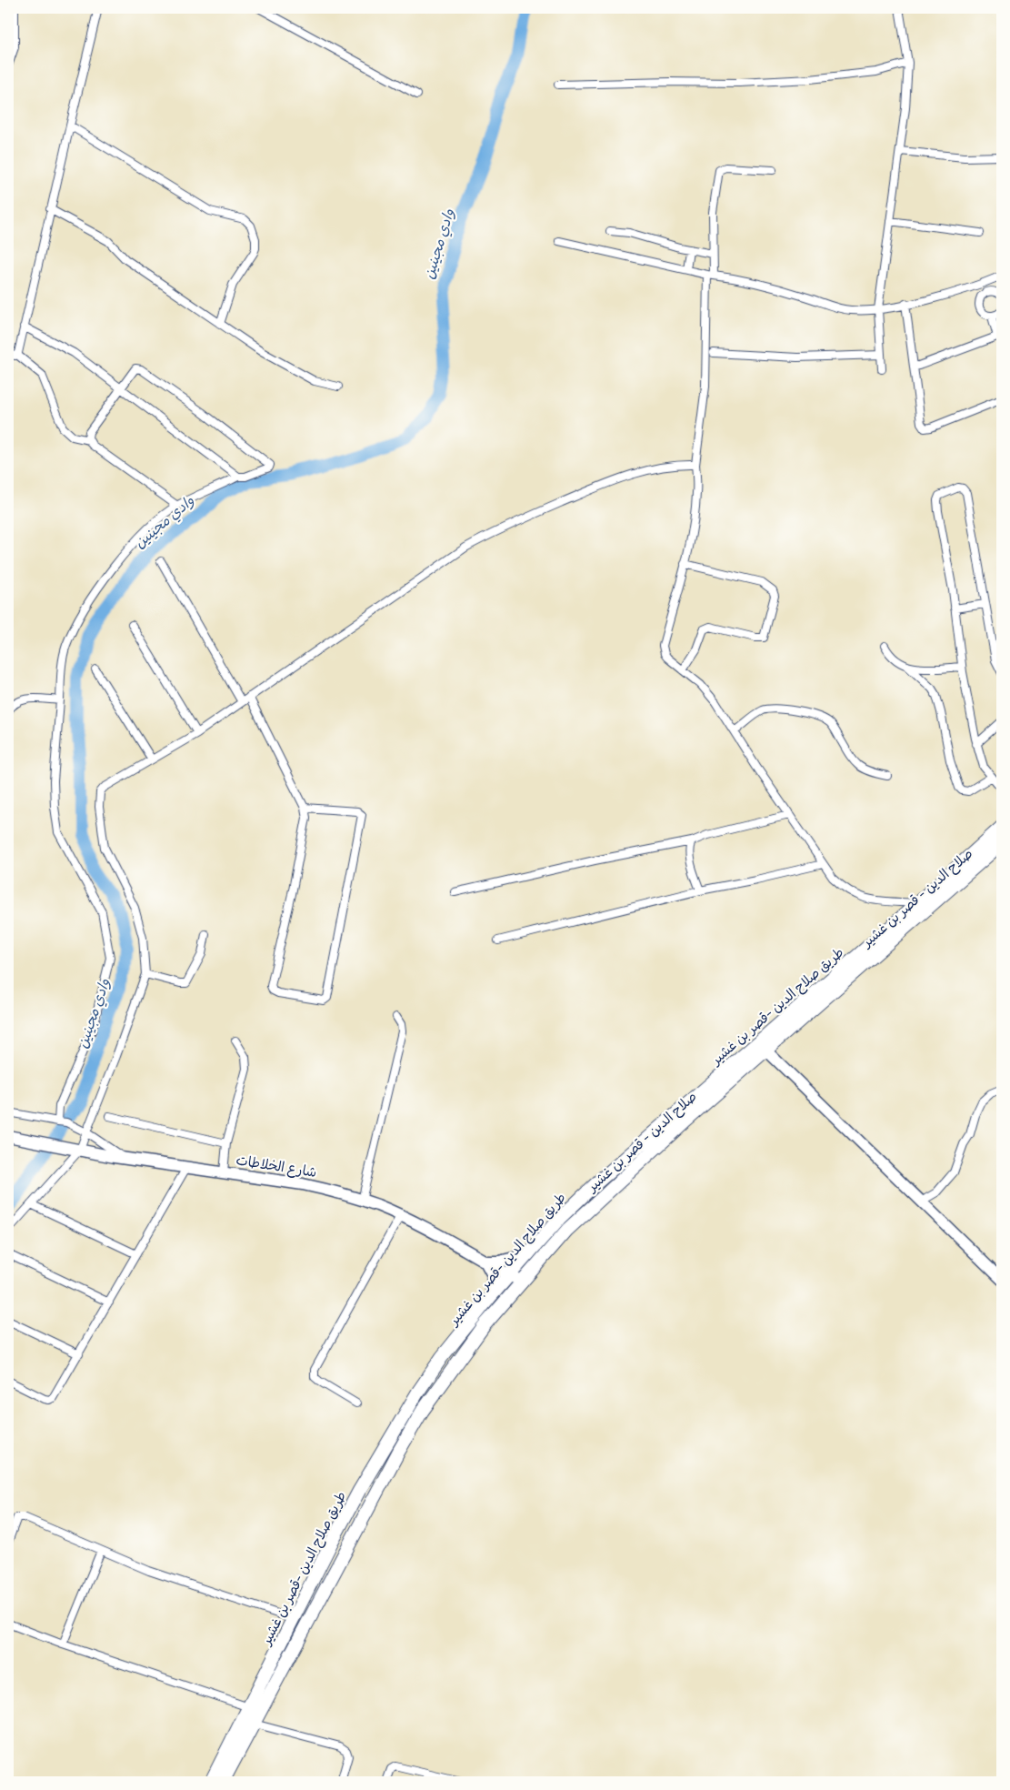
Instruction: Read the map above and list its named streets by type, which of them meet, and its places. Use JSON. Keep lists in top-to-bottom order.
{
  "streets": {
    "highway": ["صلاح الدين - قصر بن غشير", "طريق صلاح الدين -قصر بن غشير"],
    "main road": ["شارع الخلاطات"]
  },
  "crossings": [
    ["صلاح الدين - قصر بن غشير", "طريق صلاح الدين -قصر بن غشير"],
    ["صلاح الدين - قصر بن غشير", "شارع الخلاطات"],
    ["طريق صلاح الدين -قصر بن غشير", "شارع الخلاطات"]
  ],
  "water": ["وادي مجينين"]
}
